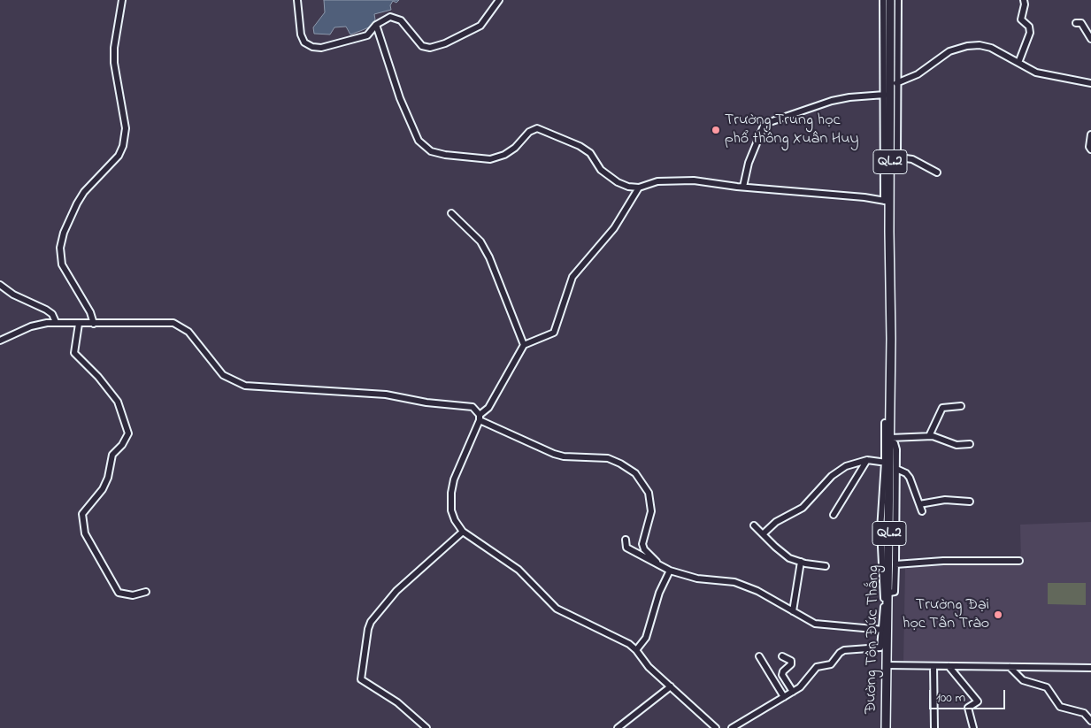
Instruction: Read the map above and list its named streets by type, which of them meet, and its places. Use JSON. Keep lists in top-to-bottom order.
{
  "streets": {
    "highway": ["QL.2", "Đường Tôn Đức Thắng"]
  },
  "crossings": [
    ["QL.2", "Đường Tôn Đức Thắng"]
  ],
  "places": ["Trường Trung học phổ thông Xuân Huy", "Trường Đại học Tân Trào"],
  "scale_bar": "100 m"
}
